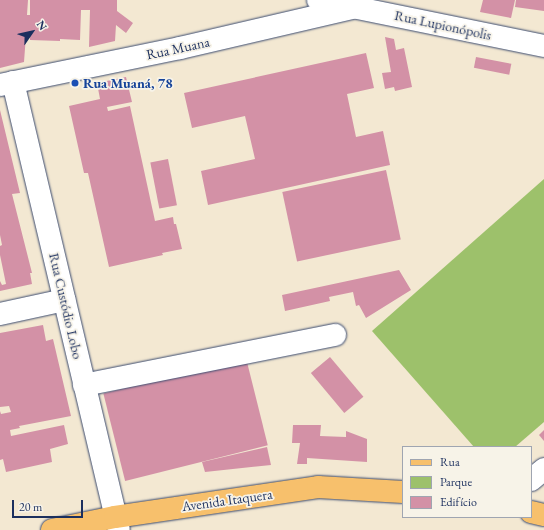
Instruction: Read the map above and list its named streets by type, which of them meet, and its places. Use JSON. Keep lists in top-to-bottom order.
{
  "streets": {
    "main road": ["Avenida Itaquera"],
    "street": ["Rua Lupionópolis", "Rua Muana", "Rua Custódio Lobo"]
  },
  "crossings": [
    ["Rua Lupionópolis", "Rua Muana"],
    ["Rua Muana", "Rua Custódio Lobo"],
    ["Rua Custódio Lobo", "Avenida Itaquera"]
  ],
  "places": ["Rua Muaná, 78"],
  "legend": ["Rua", "Parque", "Edifício"],
  "scale_bar": "20 m",
  "north": "top right"
}
